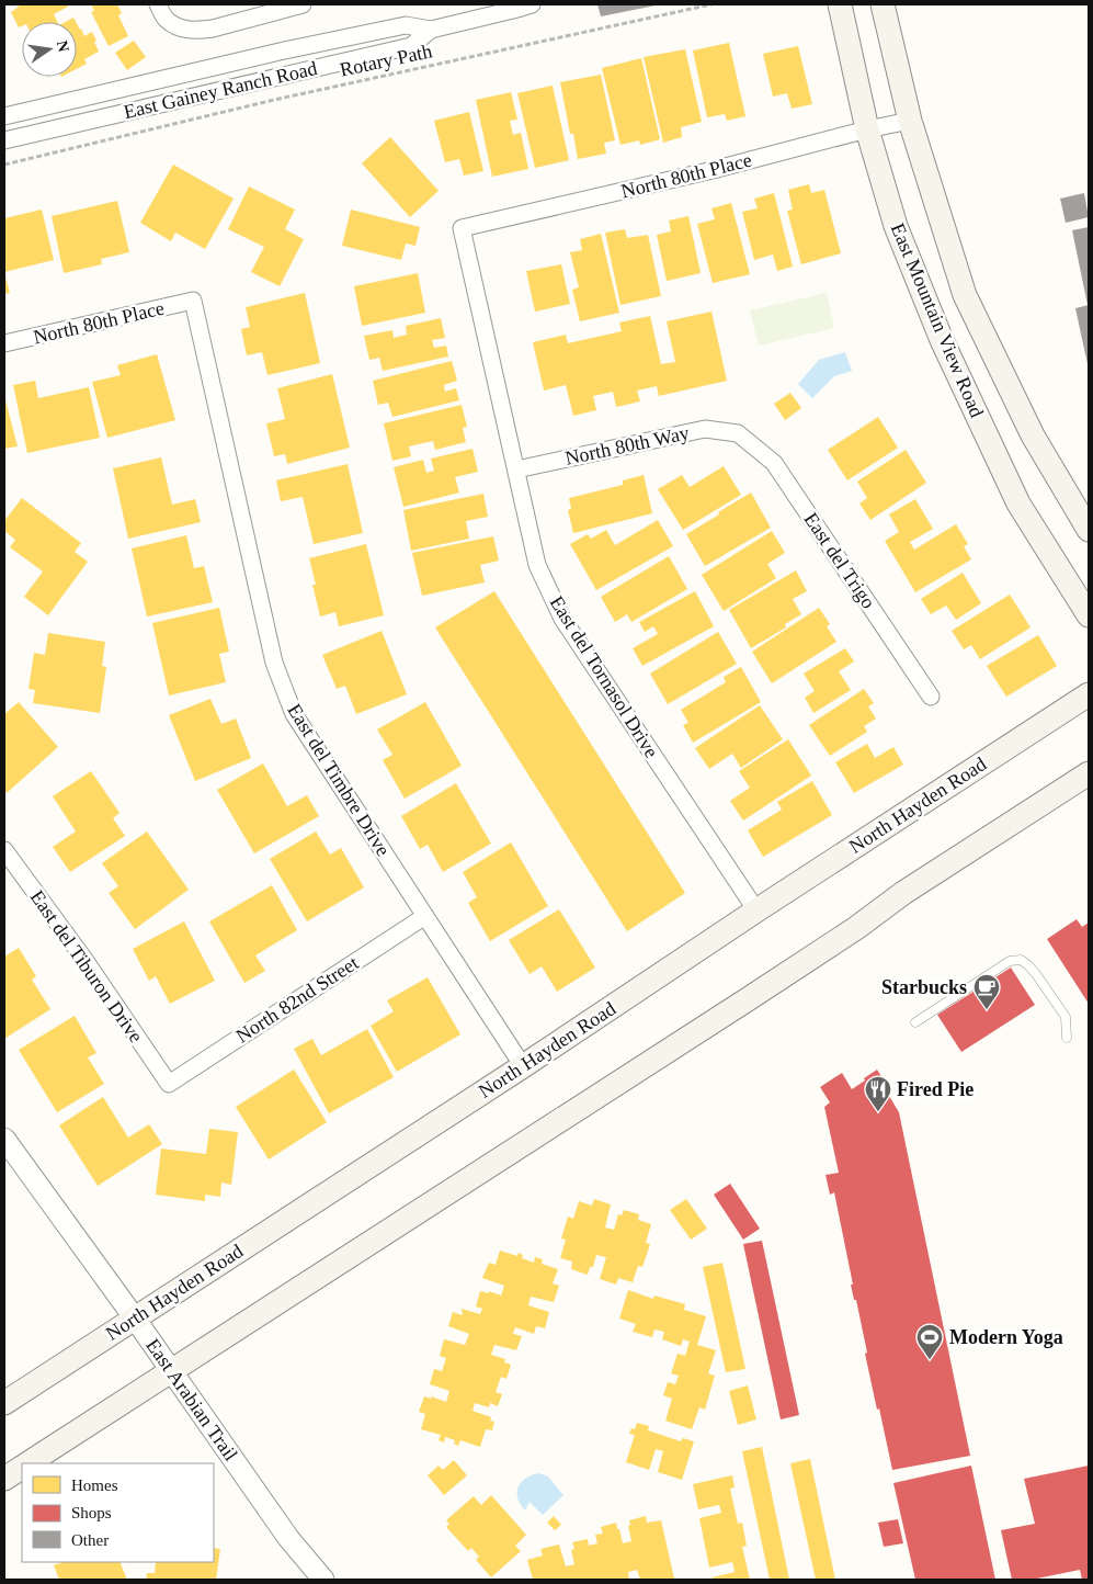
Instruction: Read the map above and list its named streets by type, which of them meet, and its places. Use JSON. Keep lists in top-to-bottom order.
{
  "streets": {
    "main road": ["East Mountain View Road", "North Hayden Road"],
    "street": [
      "East Gainey Ranch Road",
      "North 80th Place",
      "North 80th Way",
      "East del Trigo",
      "East del Tornasol Drive",
      "East del Timbre Drive",
      "East del Tiburon Drive",
      "North 82nd Street",
      "East Arabian Trail"
    ],
    "path": ["Rotary Path"]
  },
  "crossings": [
    ["North 80th Place", "East Mountain View Road"],
    ["North 80th Place", "East del Tornasol Drive"],
    ["North 80th Place", "East del Timbre Drive"],
    ["North 80th Way", "East del Trigo"],
    ["North 80th Way", "East del Tornasol Drive"],
    ["East del Tornasol Drive", "North Hayden Road"],
    ["East del Timbre Drive", "North Hayden Road"],
    ["East del Timbre Drive", "North 82nd Street"],
    ["North Hayden Road", "East Arabian Trail"],
    ["East del Tiburon Drive", "North 82nd Street"]
  ],
  "places": {
    "cafe": ["Starbucks"],
    "restaurant": ["Fired Pie"],
    "sports": ["Modern Yoga"]
  },
  "legend": ["Homes", "Shops", "Other"],
  "north": "right"
}
